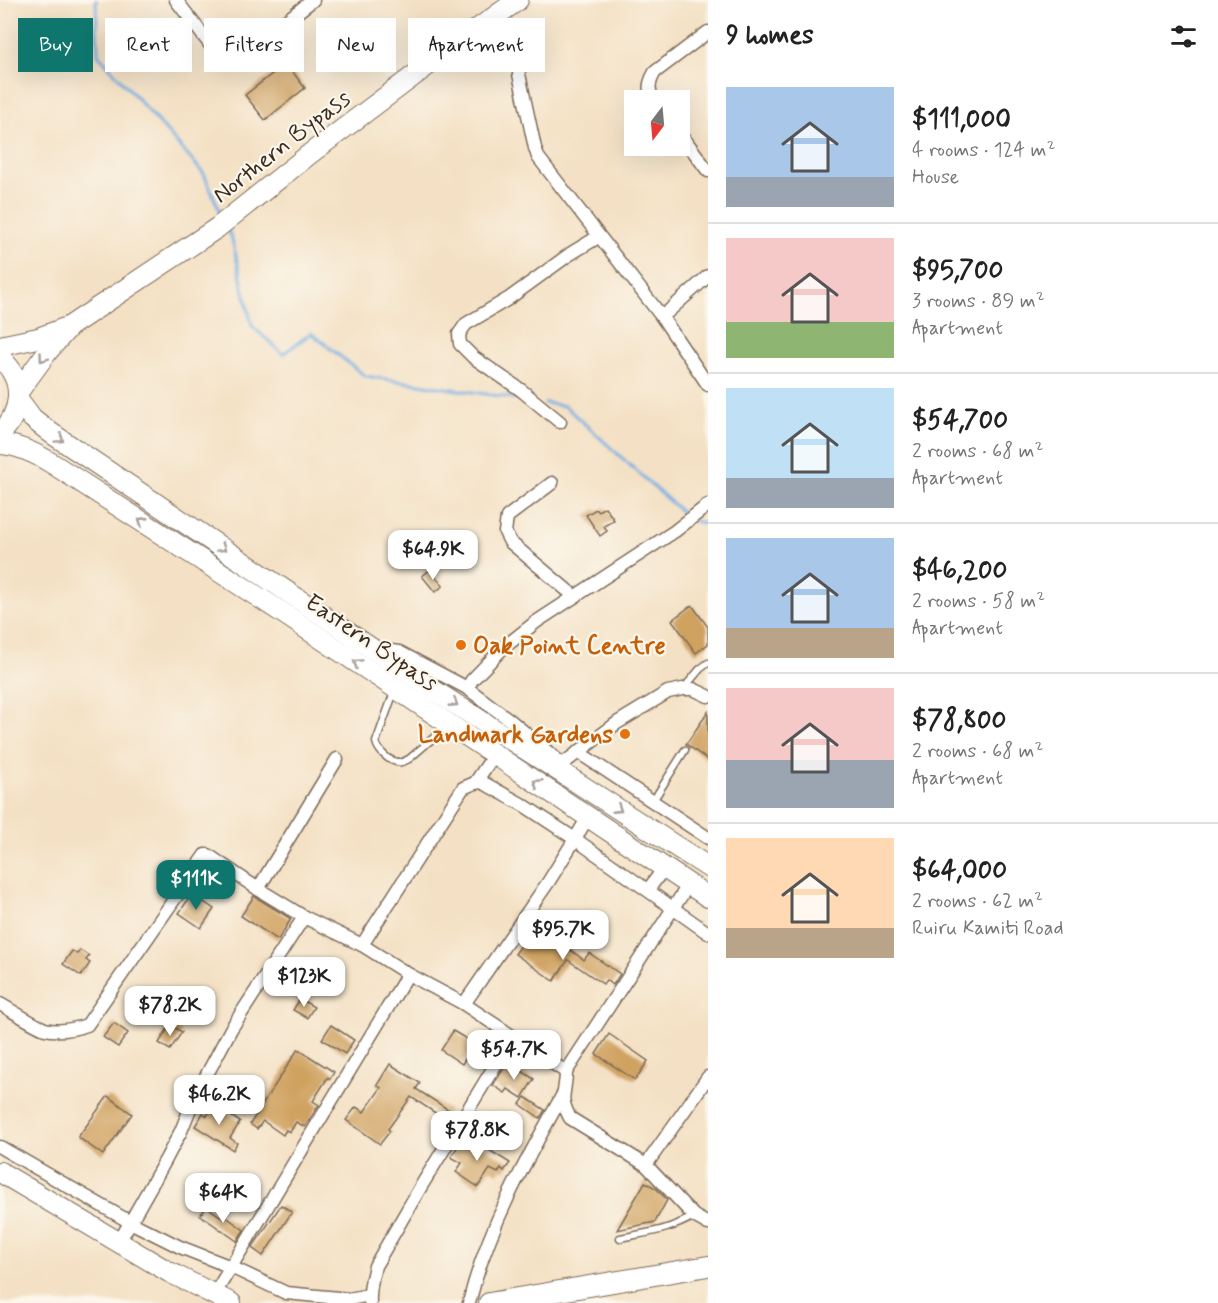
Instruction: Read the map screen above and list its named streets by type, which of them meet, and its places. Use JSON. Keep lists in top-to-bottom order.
{
  "streets": {
    "main road": ["Northern Bypass", "Eastern Bypass"]
  },
  "places": ["Oak Point Centre", "Landmark Gardens"],
  "north": "bottom",
  "page": {
    "heading": "9 homes",
    "chip": [
      "Buy",
      "Rent",
      "Filters",
      "New",
      "Apartment"
    ],
    "list": [
      {
        "name": "$111,000",
        "note": "4 rooms · 124 m² · House"
      },
      {
        "name": "$95,700",
        "note": "3 rooms · 89 m² · Apartment"
      },
      {
        "name": "$54,700",
        "note": "2 rooms · 68 m² · Apartment"
      },
      {
        "name": "$46,200",
        "note": "2 rooms · 58 m² · Apartment"
      },
      {
        "name": "$78,800",
        "note": "2 rooms · 68 m² · Apartment"
      },
      {
        "name": "$64,000",
        "note": "2 rooms · 62 m² · Ruiru Kamiti Road"
      }
    ],
    "price": [
      "$64.9K",
      "$111K",
      "$95.7K",
      "$123K",
      "$78.2K",
      "$54.7K",
      "$46.2K",
      "$78.8K",
      "$64K"
    ]
  }
}
